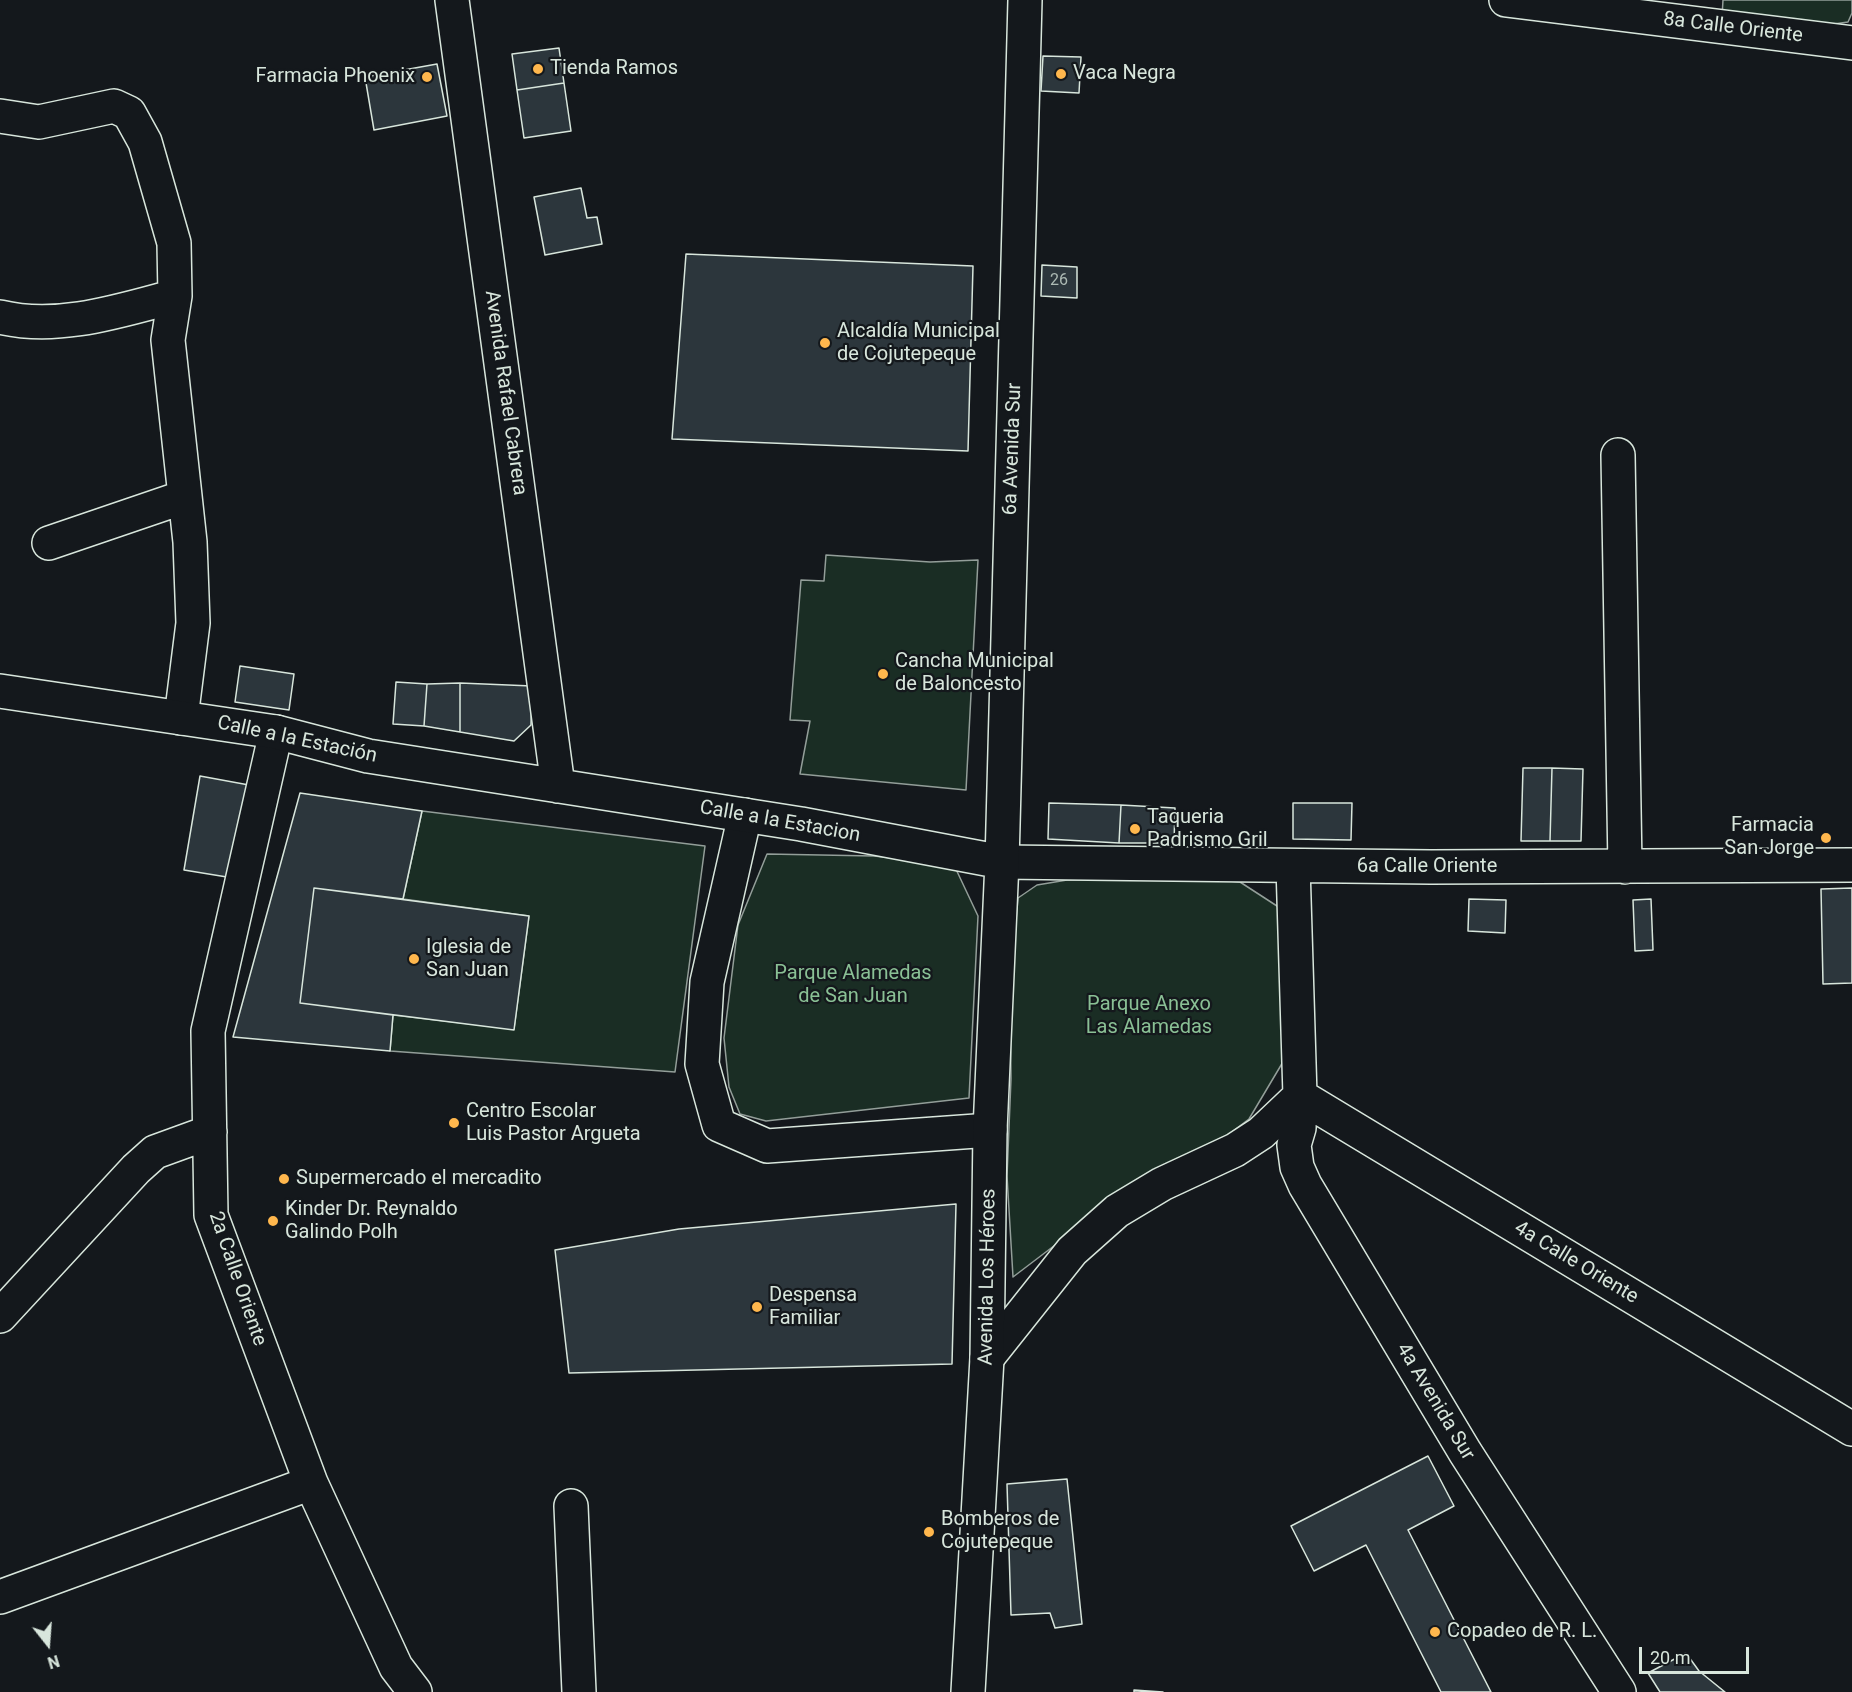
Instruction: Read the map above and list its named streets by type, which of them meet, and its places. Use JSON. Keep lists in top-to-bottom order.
{
  "streets": {
    "street": [
      "8a Calle Oriente",
      "Avenida Rafael Cabrera",
      "6a Avenida Sur",
      "Calle a la Estación",
      "Calle a la Estacion",
      "6a Calle Oriente",
      "4a Calle Oriente",
      "Avenida Los Héroes",
      "2a Calle Oriente",
      "4a Avenida Sur"
    ]
  },
  "crossings": [
    ["Avenida Rafael Cabrera", "Calle a la Estación"],
    ["Avenida Rafael Cabrera", "Calle a la Estacion"],
    ["6a Avenida Sur", "Calle a la Estacion"],
    ["6a Avenida Sur", "6a Calle Oriente"],
    ["6a Avenida Sur", "Avenida Los Héroes"],
    ["Calle a la Estación", "Calle a la Estacion"],
    ["Calle a la Estación", "2a Calle Oriente"],
    ["Calle a la Estacion", "6a Calle Oriente"],
    ["Calle a la Estacion", "Avenida Los Héroes"],
    ["6a Calle Oriente", "Avenida Los Héroes"],
    ["6a Calle Oriente", "4a Avenida Sur"],
    ["4a Calle Oriente", "4a Avenida Sur"]
  ],
  "parks": ["Parque Alamedas de San Juan", "Parque Anexo Las Alamedas"],
  "places": [
    "Tienda Ramos",
    "Vaca Negra",
    "Farmacia Phoenix",
    "Alcaldía Municipal de Cojutepeque",
    "Cancha Municipal de Baloncesto",
    "Taqueria Padrismo Gril",
    "Farmacia San Jorge",
    "Iglesia de San Juan",
    "Centro Escolar Luis Pastor Argueta",
    "Supermercado el mercadito",
    "Kinder Dr. Reynaldo Galindo Polh",
    "Despensa Familiar",
    "Bomberos de Cojutepeque",
    "Copadeo de R. L."
  ],
  "house_numbers": ["26"],
  "scale_bar": "20 m",
  "north": "bottom"
}
